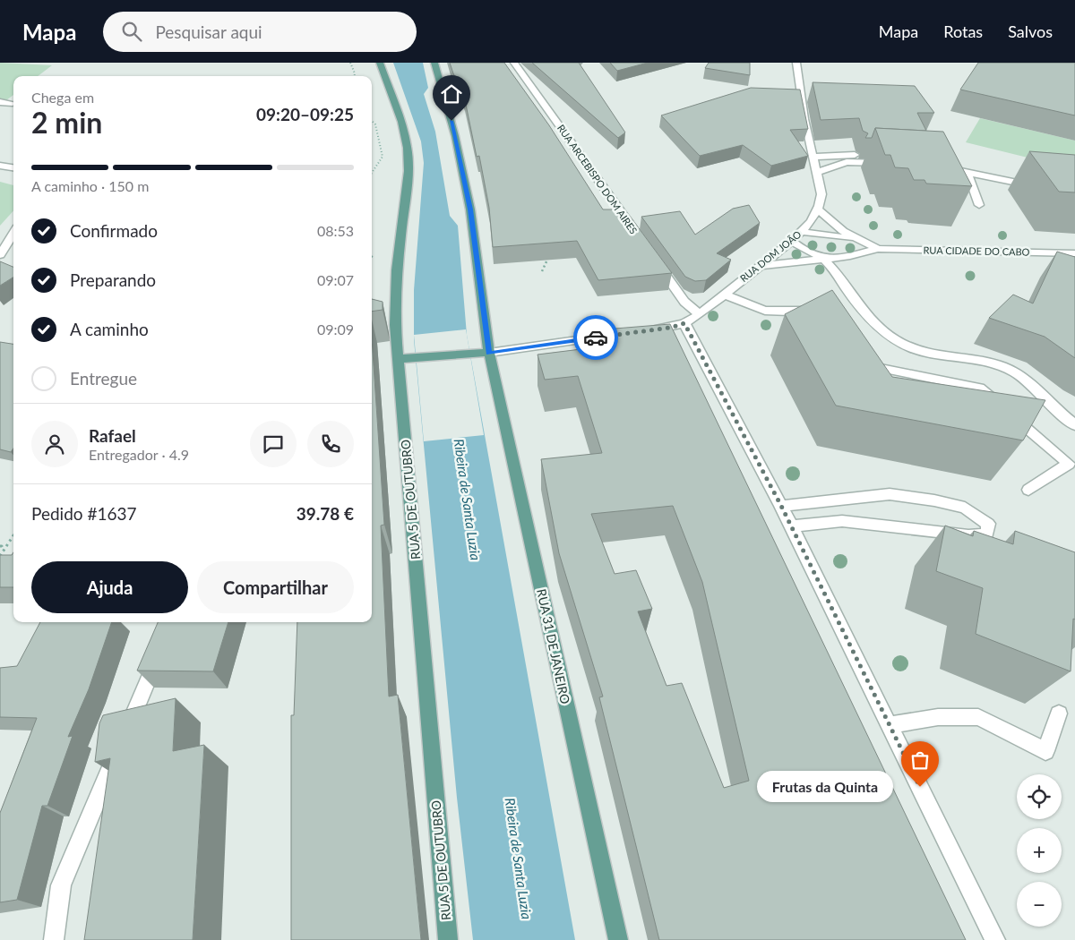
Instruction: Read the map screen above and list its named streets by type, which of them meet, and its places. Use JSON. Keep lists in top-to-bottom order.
{
  "streets": {
    "main road": ["RUA 5 DE OUTUBRO", "RUA 31 DE JANEIRO"],
    "street": ["RUA ARCEBISPO DOM AIRES", "RUA CIDADE DO CABO", "RUA DOM JOÃO"]
  },
  "crossings": [
    ["RUA CIDADE DO CABO", "RUA DOM JOÃO"],
    ["RUA DOM JOÃO", "RUA 31 DE JANEIRO"]
  ],
  "water": ["Ribeira de Santa Luzia"],
  "places": ["Frutas da Quinta"],
  "page": {
    "header": "Mapa",
    "search": "Pesquisar aqui",
    "nav": ["Mapa", "Rotas", "Salvos"],
    "heading": ["2 min", "Chega em", "09:20–09:25"],
    "panel": [
      "Rafael",
      "Entregador · 4.9",
      "Pedido #1637",
      "39.78 €"
    ],
    "bar": "A caminho · 150 m",
    "list": [
      ["Confirmado", "08:53"],
      ["Preparando", "09:07"],
      ["A caminho", "09:09"],
      "Entregue"
    ],
    "buttons": ["Ajuda", "Compartilhar"],
    "bubble": "Frutas da Quinta",
    "map_buttons": ["+", "−"]
  }
}
